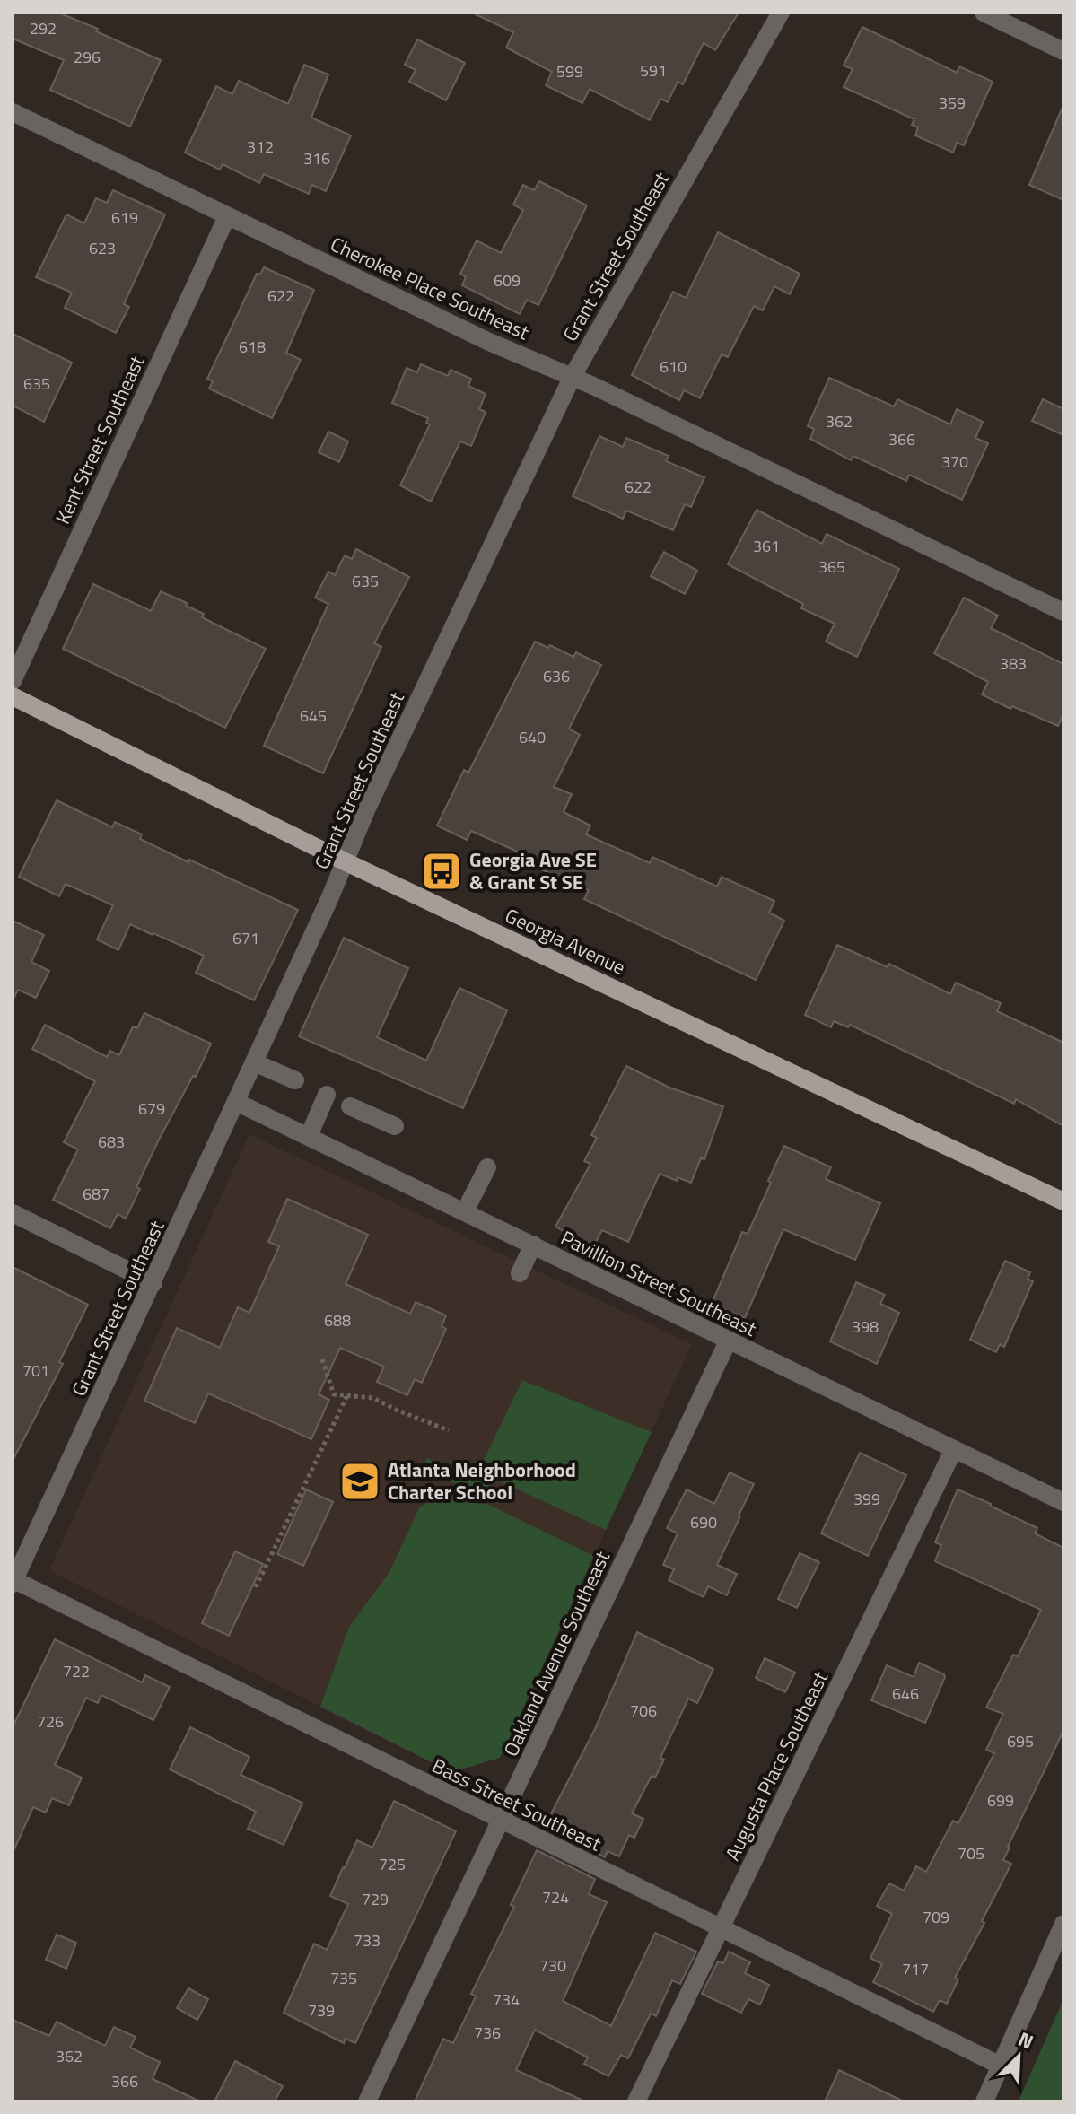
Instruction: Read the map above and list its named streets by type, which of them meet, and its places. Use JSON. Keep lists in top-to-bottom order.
{
  "streets": {
    "main road": ["Georgia Avenue"],
    "street": [
      "Grant Street Southeast",
      "Cherokee Place Southeast",
      "Kent Street Southeast",
      "Pavillion Street Southeast",
      "Oakland Avenue Southeast",
      "Augusta Place Southeast",
      "Bass Street Southeast"
    ]
  },
  "crossings": [
    ["Grant Street Southeast", "Cherokee Place Southeast"],
    ["Grant Street Southeast", "Georgia Avenue"],
    ["Grant Street Southeast", "Pavillion Street Southeast"],
    ["Grant Street Southeast", "Bass Street Southeast"],
    ["Cherokee Place Southeast", "Kent Street Southeast"],
    ["Pavillion Street Southeast", "Oakland Avenue Southeast"],
    ["Pavillion Street Southeast", "Augusta Place Southeast"],
    ["Oakland Avenue Southeast", "Bass Street Southeast"],
    ["Augusta Place Southeast", "Bass Street Southeast"]
  ],
  "places": {
    "bus stop": ["Georgia Ave SE & Grant St SE"],
    "school or university": ["Atlanta Neighborhood Charter School"]
  },
  "house_numbers": [
    "292",
    "296",
    "591",
    "599",
    "359",
    "312",
    "316",
    "619",
    "623",
    "609",
    "622",
    "618",
    "610",
    "635",
    "362",
    "366",
    "370",
    "622",
    "361",
    "365",
    "635",
    "383",
    "636",
    "645",
    "640",
    "671",
    "679",
    "683",
    "687",
    "688",
    "398",
    "701",
    "399",
    "690",
    "722",
    "646",
    "706",
    "726",
    "695",
    "699",
    "705",
    "725",
    "724",
    "729",
    "709",
    "733",
    "730",
    "717",
    "735",
    "734",
    "739",
    "736",
    "362",
    "366"
  ],
  "north": "top right"
}
